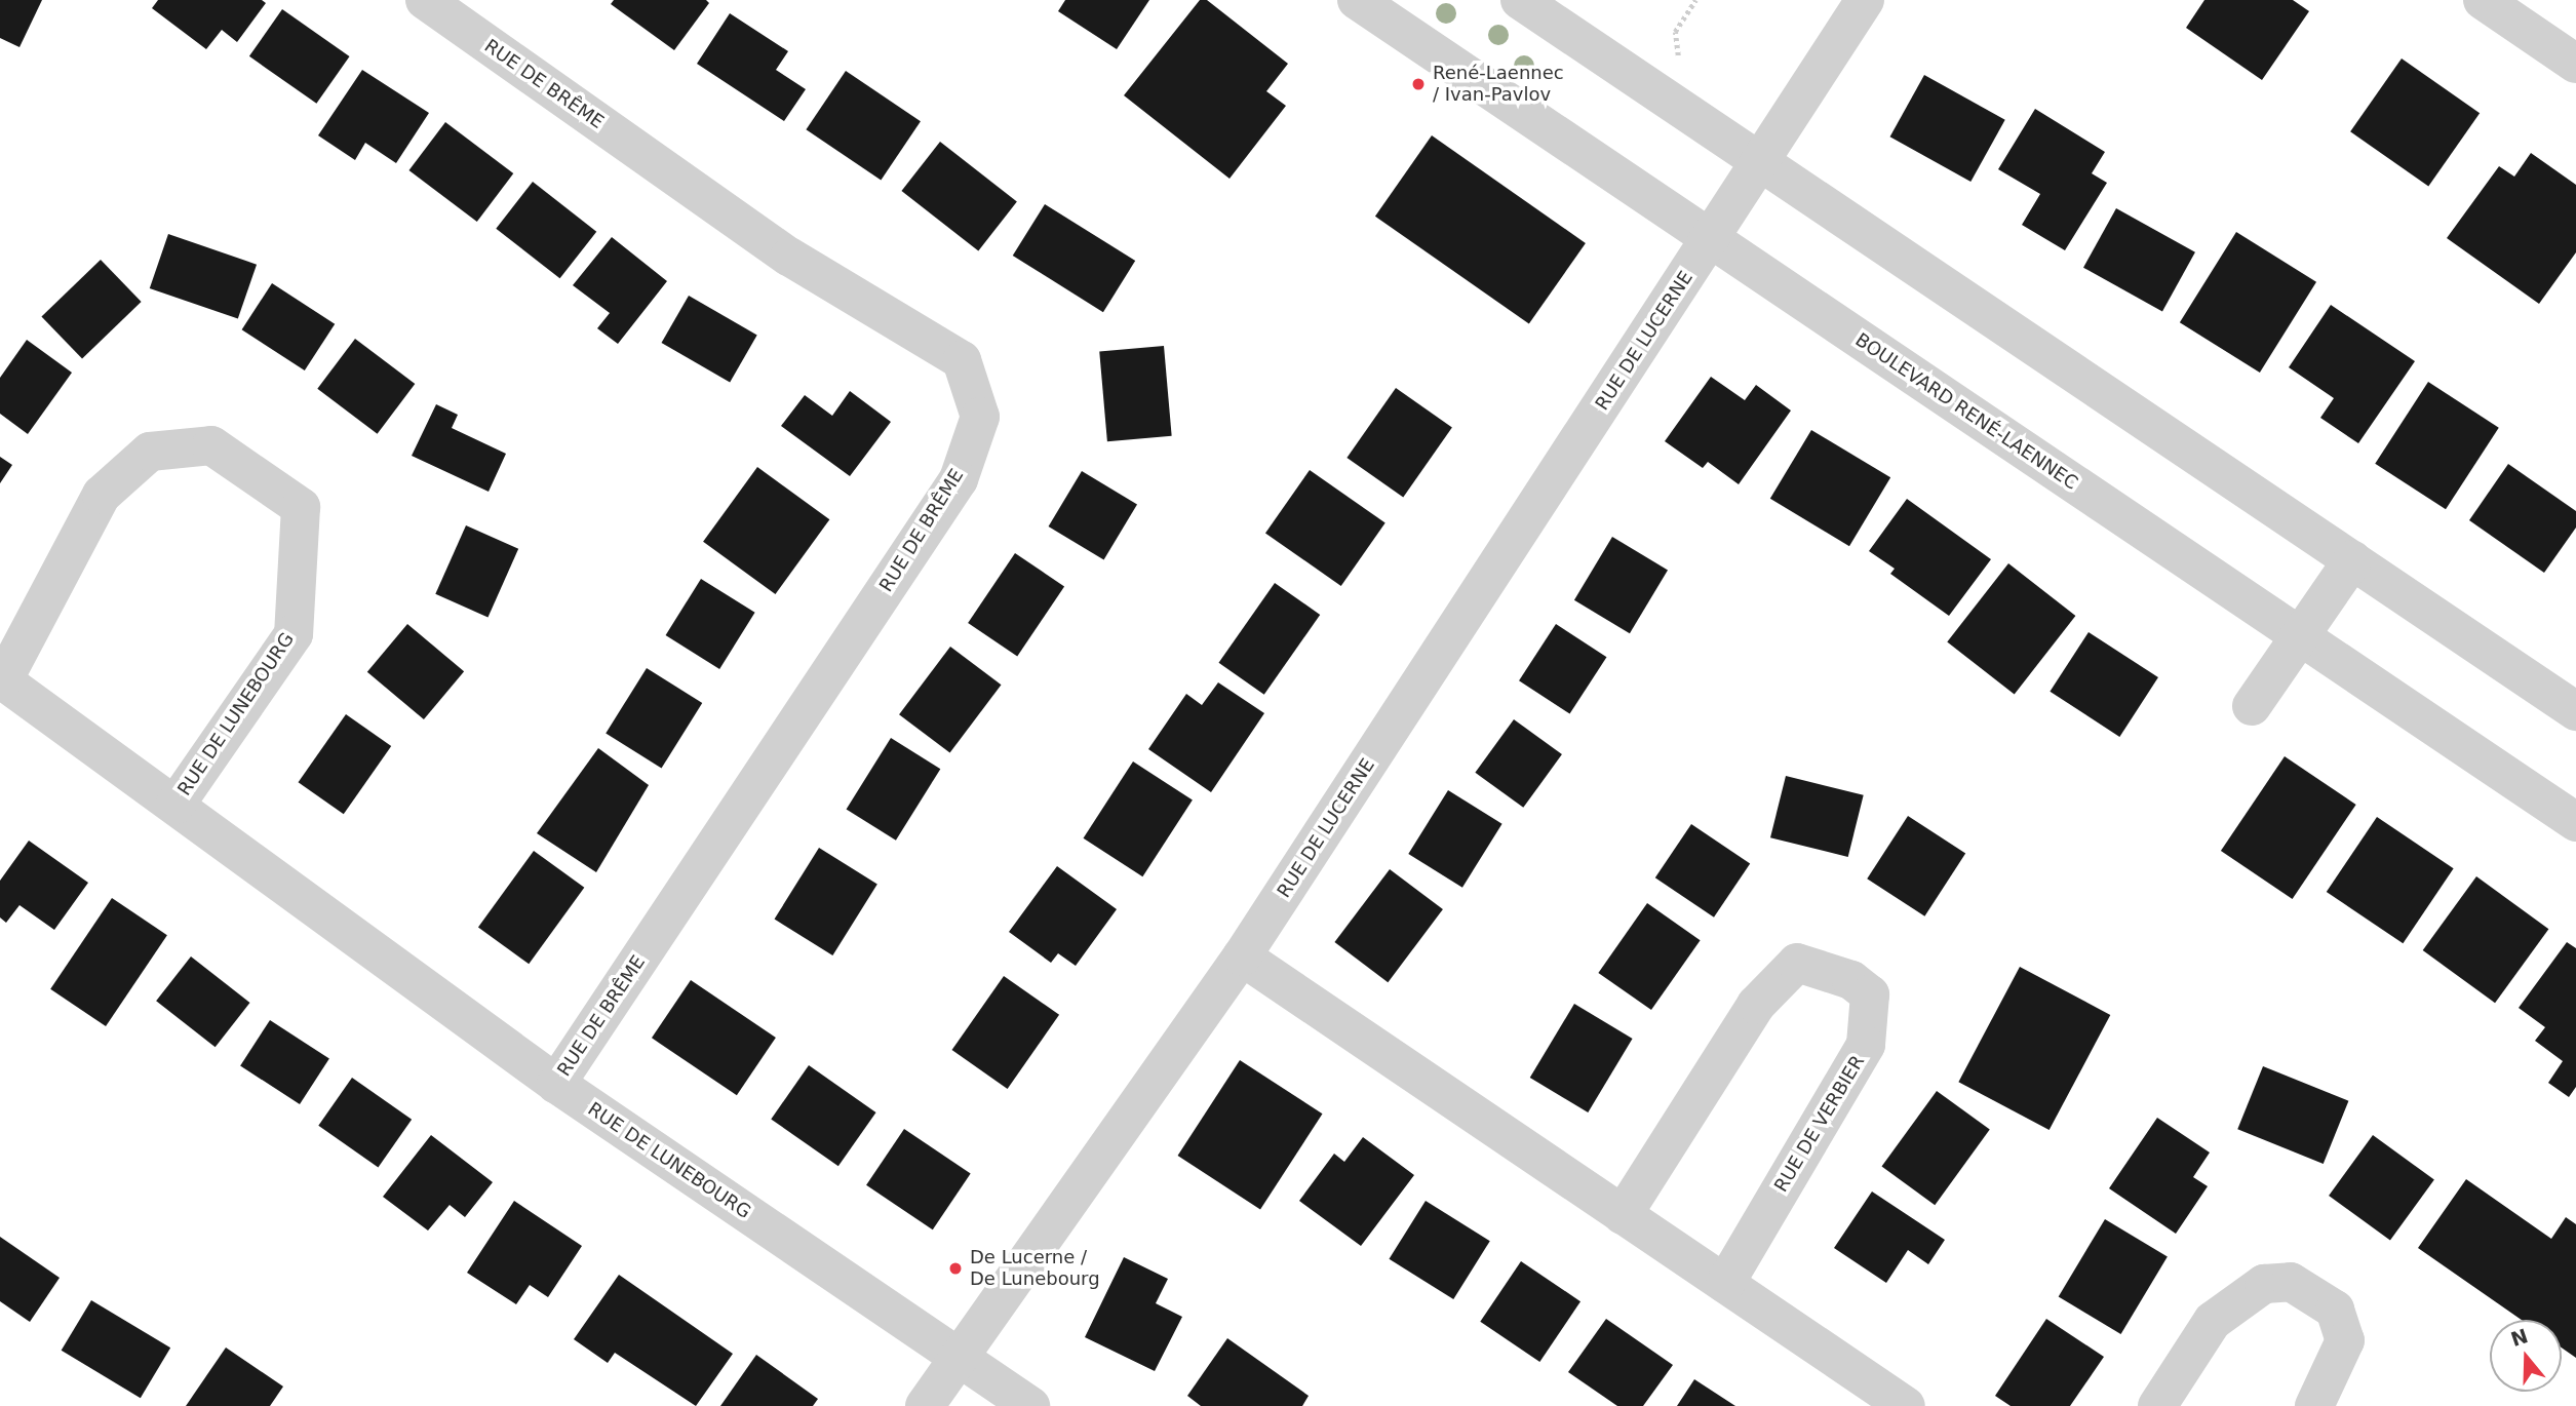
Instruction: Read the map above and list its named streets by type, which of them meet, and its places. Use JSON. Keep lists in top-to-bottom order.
{
  "streets": {
    "street": [
      "RUE DE BRÊME",
      "RUE DE LUCERNE",
      "BOULEVARD RENÉ-LAENNEC",
      "RUE DE LUNEBOURG",
      "RUE DE VERBIER"
    ]
  },
  "crossings": [
    ["RUE DE BRÊME", "RUE DE LUNEBOURG"],
    ["RUE DE LUCERNE", "BOULEVARD RENÉ-LAENNEC"],
    ["RUE DE LUCERNE", "RUE DE LUNEBOURG"]
  ],
  "places": ["René-Laennec / Ivan-Pavlov", "De Lucerne / De Lunebourg"],
  "north": "top"
}
